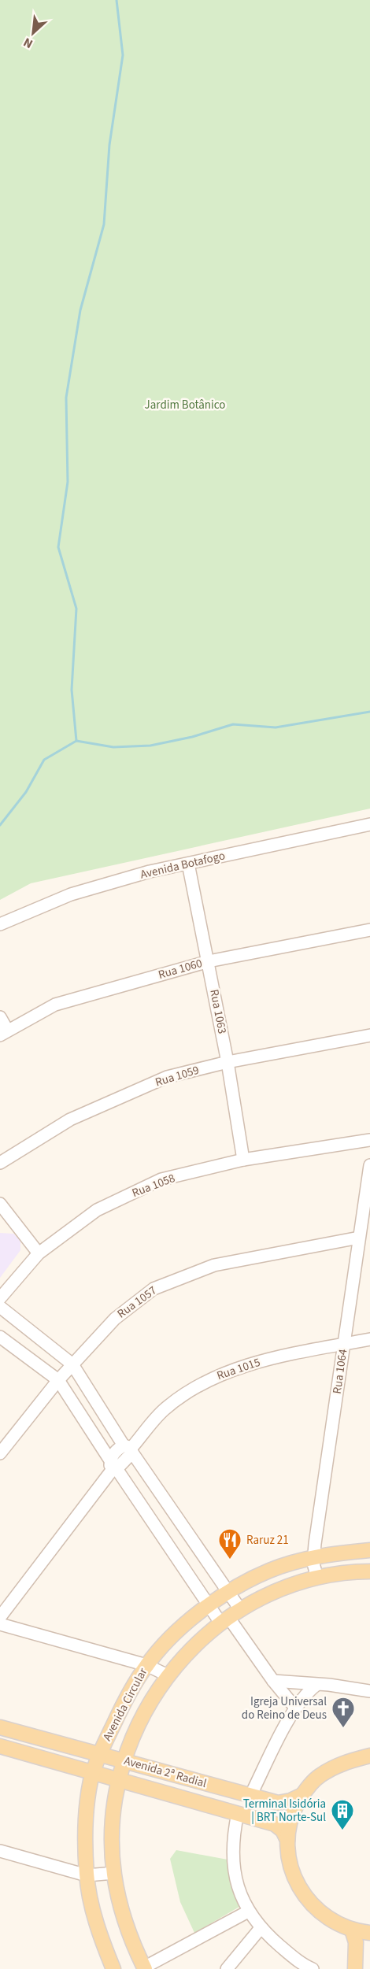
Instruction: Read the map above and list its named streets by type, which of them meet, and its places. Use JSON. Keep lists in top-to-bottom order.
{
  "streets": {
    "main road": ["Avenida Circular", "Avenida 2ª Radial"],
    "street": [
      "Avenida Botafogo",
      "Rua 1060",
      "Rua 1063",
      "Rua 1059",
      "Rua 1058",
      "Rua 1057",
      "Rua 1015",
      "Rua 1064"
    ]
  },
  "crossings": [
    ["Avenida Botafogo", "Rua 1063"],
    ["Rua 1060", "Rua 1063"],
    ["Rua 1063", "Rua 1059"],
    ["Rua 1063", "Rua 1058"],
    ["Rua 1057", "Rua 1064"],
    ["Rua 1015", "Rua 1064"],
    ["Rua 1064", "Avenida Circular"],
    ["Avenida Circular", "Avenida 2ª Radial"]
  ],
  "parks": ["Jardim Botânico"],
  "places": {
    "restaurant": ["Raruz 21"],
    "church": ["Igreja Universal do Reino de Deus"],
    "building": ["Terminal Isidória | BRT Norte-Sul"]
  },
  "north": "bottom left"
}
